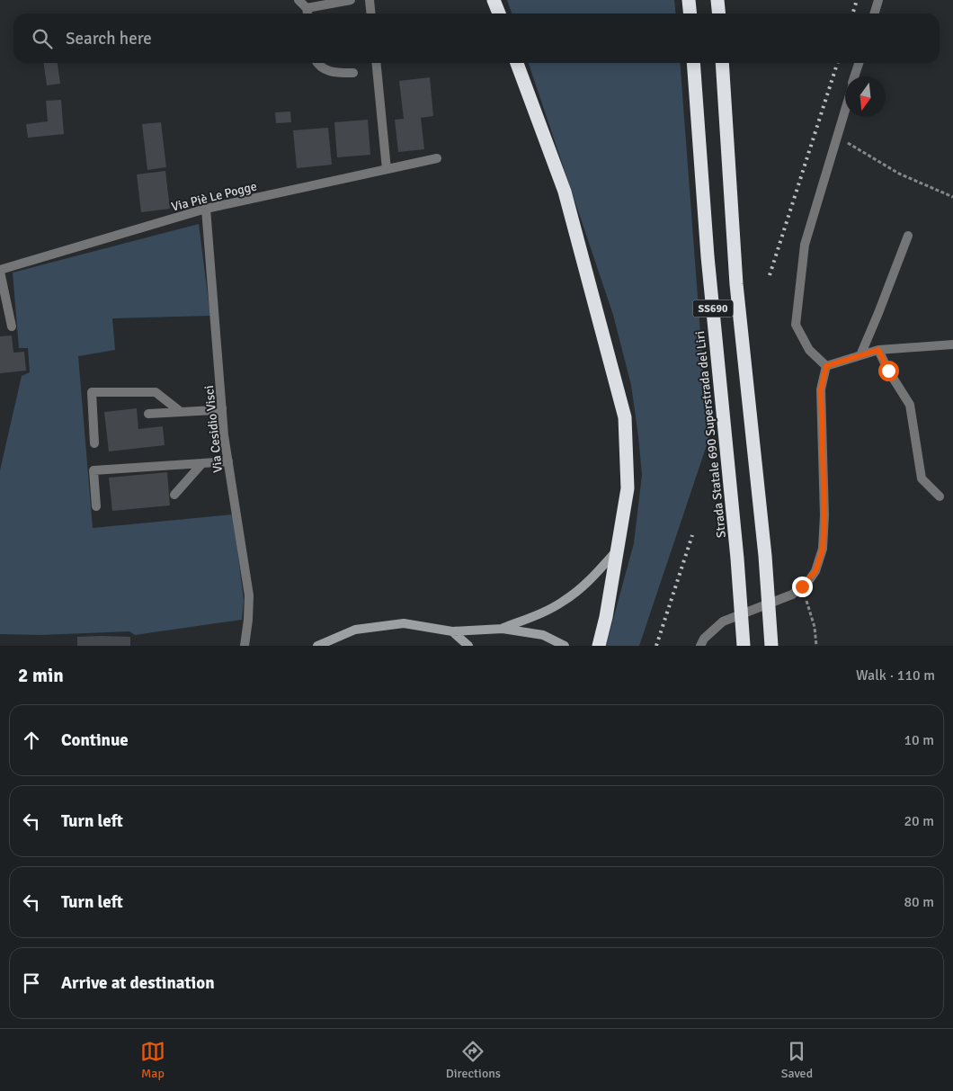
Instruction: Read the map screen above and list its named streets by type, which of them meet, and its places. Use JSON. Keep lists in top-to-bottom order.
{
  "streets": {
    "highway": ["SS690", "Strada Statale 690 Superstrada del Liri"],
    "street": ["Via Piè Le Pogge", "Via Cesidio Visci"]
  },
  "crossings": [
    ["Via Piè Le Pogge", "Via Cesidio Visci"]
  ],
  "north": "bottom",
  "page": {
    "search": "Search here",
    "heading": ["2 min", "Walk · 110 m"],
    "list": [
      ["Continue", "10 m"],
      ["Turn left", "20 m"],
      ["Turn left", "80 m"],
      "Arrive at destination"
    ],
    "nav": ["Map", "Directions", "Saved"]
  }
}
